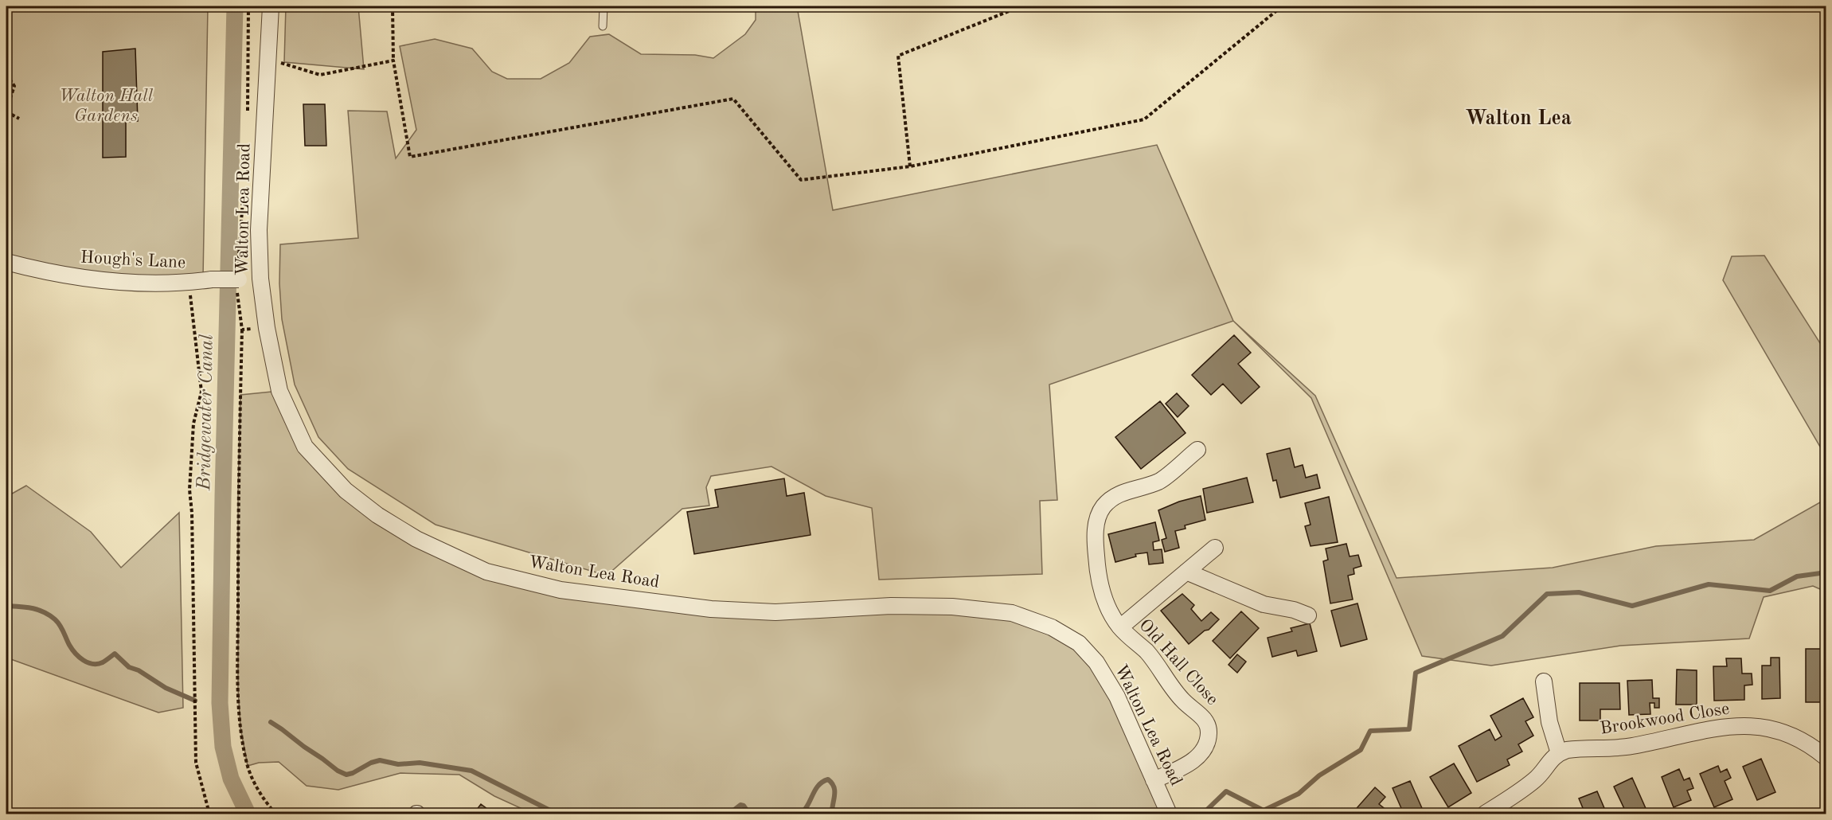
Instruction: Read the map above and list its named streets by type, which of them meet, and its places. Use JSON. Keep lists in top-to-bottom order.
{
  "streets": {
    "street": [
      "Walton Lea Road",
      "Hough's Lane",
      "Old Hall Close",
      "Brookwood Close"
    ]
  },
  "crossings": [
    ["Walton Lea Road", "Hough's Lane"],
    ["Walton Lea Road", "Old Hall Close"]
  ],
  "districts": ["Walton Lea"],
  "water": ["Bridgewater Canal"],
  "parks": ["Walton Hall Gardens"]
}
